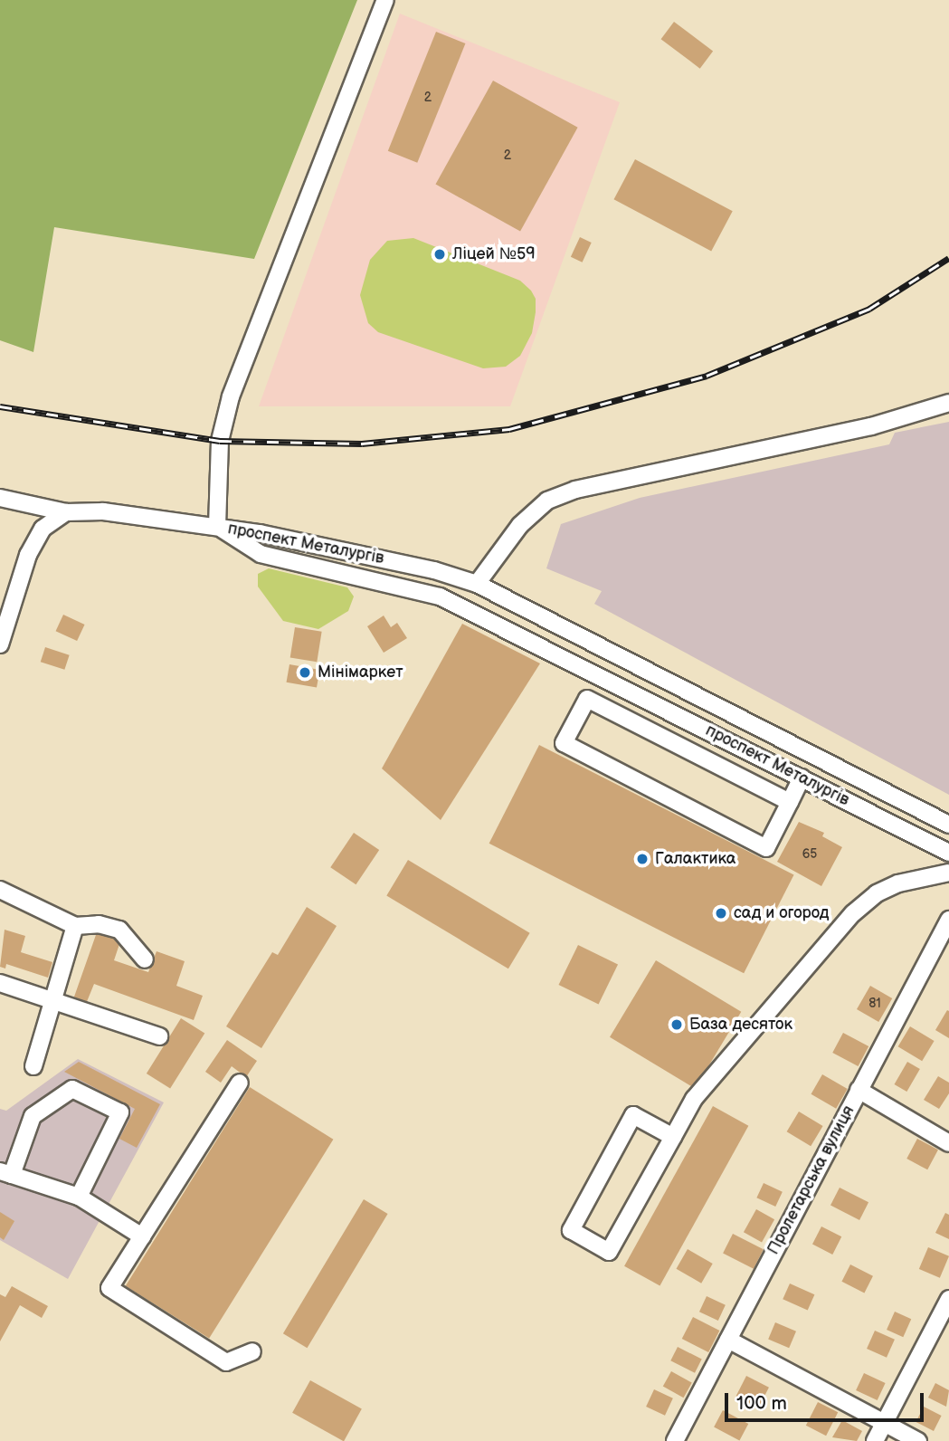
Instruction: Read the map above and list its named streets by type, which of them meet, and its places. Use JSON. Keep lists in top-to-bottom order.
{
  "streets": {
    "street": ["проспект Металургів", "Пролетарська вулиця"]
  },
  "places": [
    "Ліцей №59",
    "Мінімаркет",
    "Галактика",
    "сад и огород",
    "База десяток"
  ],
  "house_numbers": [
    "2",
    "2",
    "65",
    "81"
  ],
  "scale_bar": "100 m"
}
